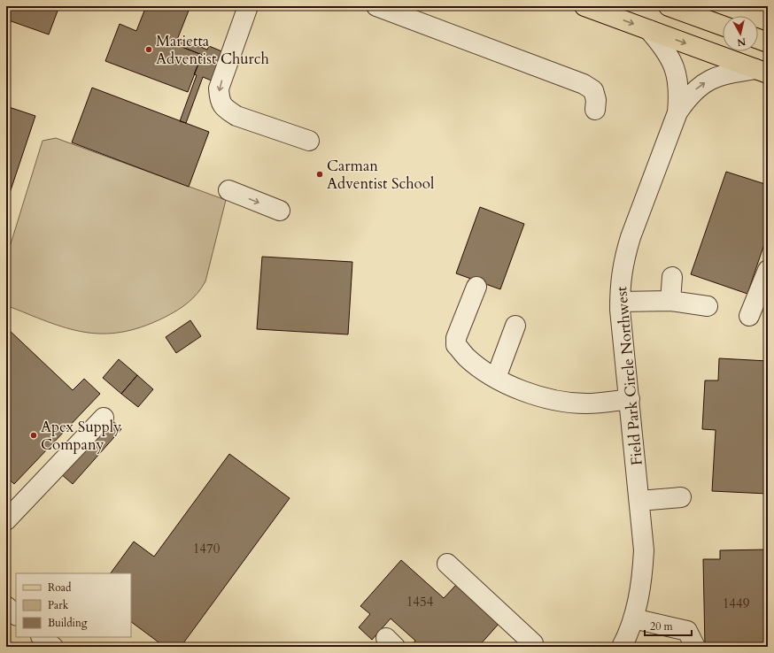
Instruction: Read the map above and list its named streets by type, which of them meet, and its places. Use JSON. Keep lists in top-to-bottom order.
{
  "streets": {
    "street": ["Field Park Circle Northwest"]
  },
  "places": ["Marietta Adventist Church", "Carman Adventist School", "Apex Supply Company"],
  "house_numbers": ["1470", "1454", "1449"],
  "legend": ["Road", "Park", "Building"],
  "scale_bar": "20 m",
  "north": "bottom"
}
